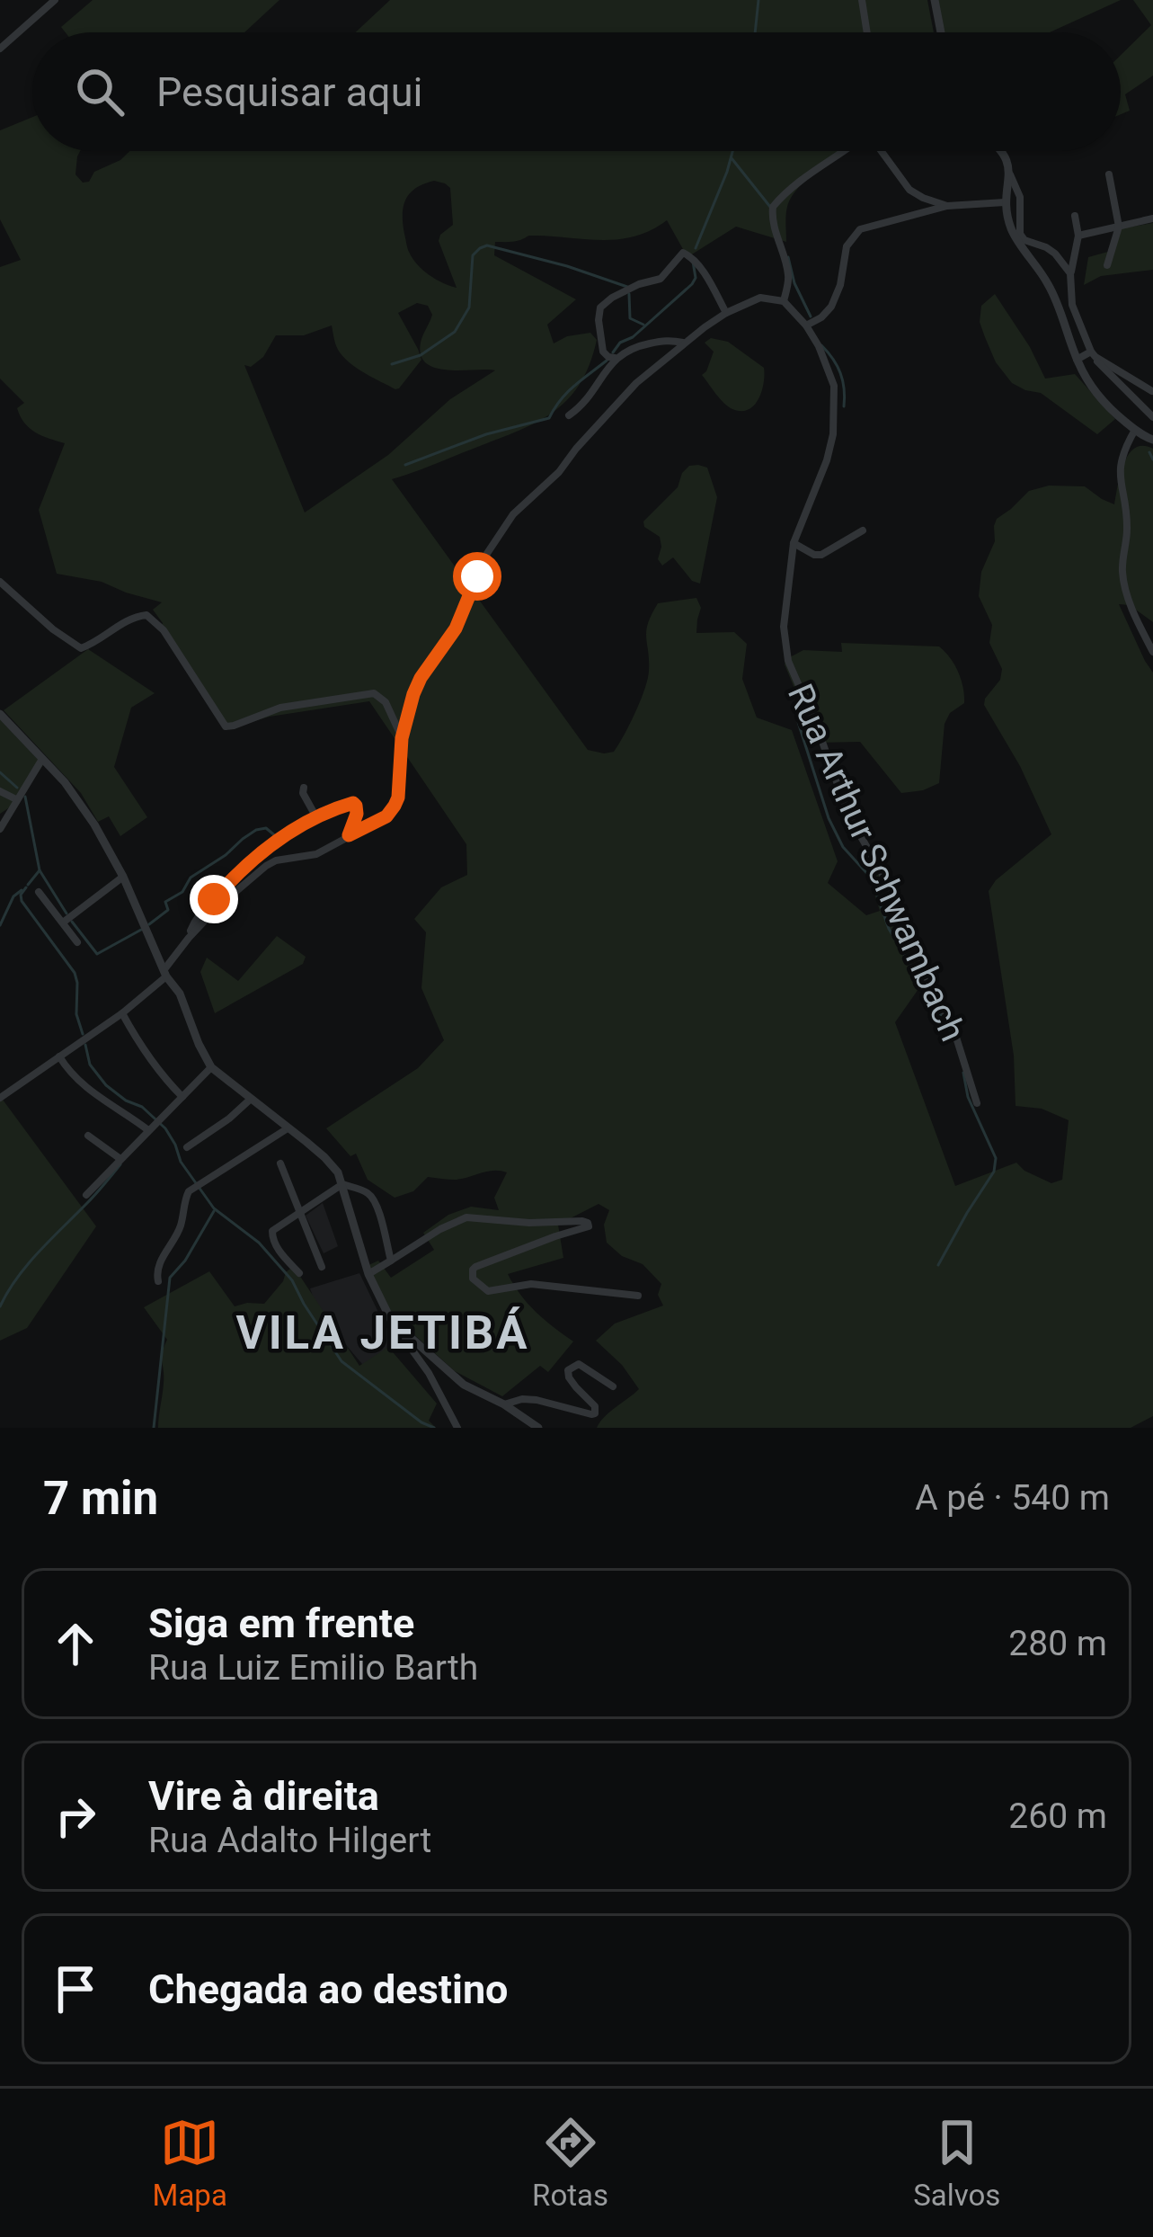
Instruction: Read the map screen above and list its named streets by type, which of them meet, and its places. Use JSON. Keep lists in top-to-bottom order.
{
  "streets": {
    "street": ["Rua Arthur Schwambach"]
  },
  "districts": ["VILA JETIBÁ"],
  "page": {
    "search": "Pesquisar aqui",
    "heading": ["7 min", "A pé · 540 m"],
    "list": [
      ["Siga em frente", "Rua Luiz Emilio Barth", "280 m"],
      ["Vire à direita", "Rua Adalto Hilgert", "260 m"],
      "Chegada ao destino"
    ],
    "nav": ["Mapa", "Rotas", "Salvos"]
  }
}
